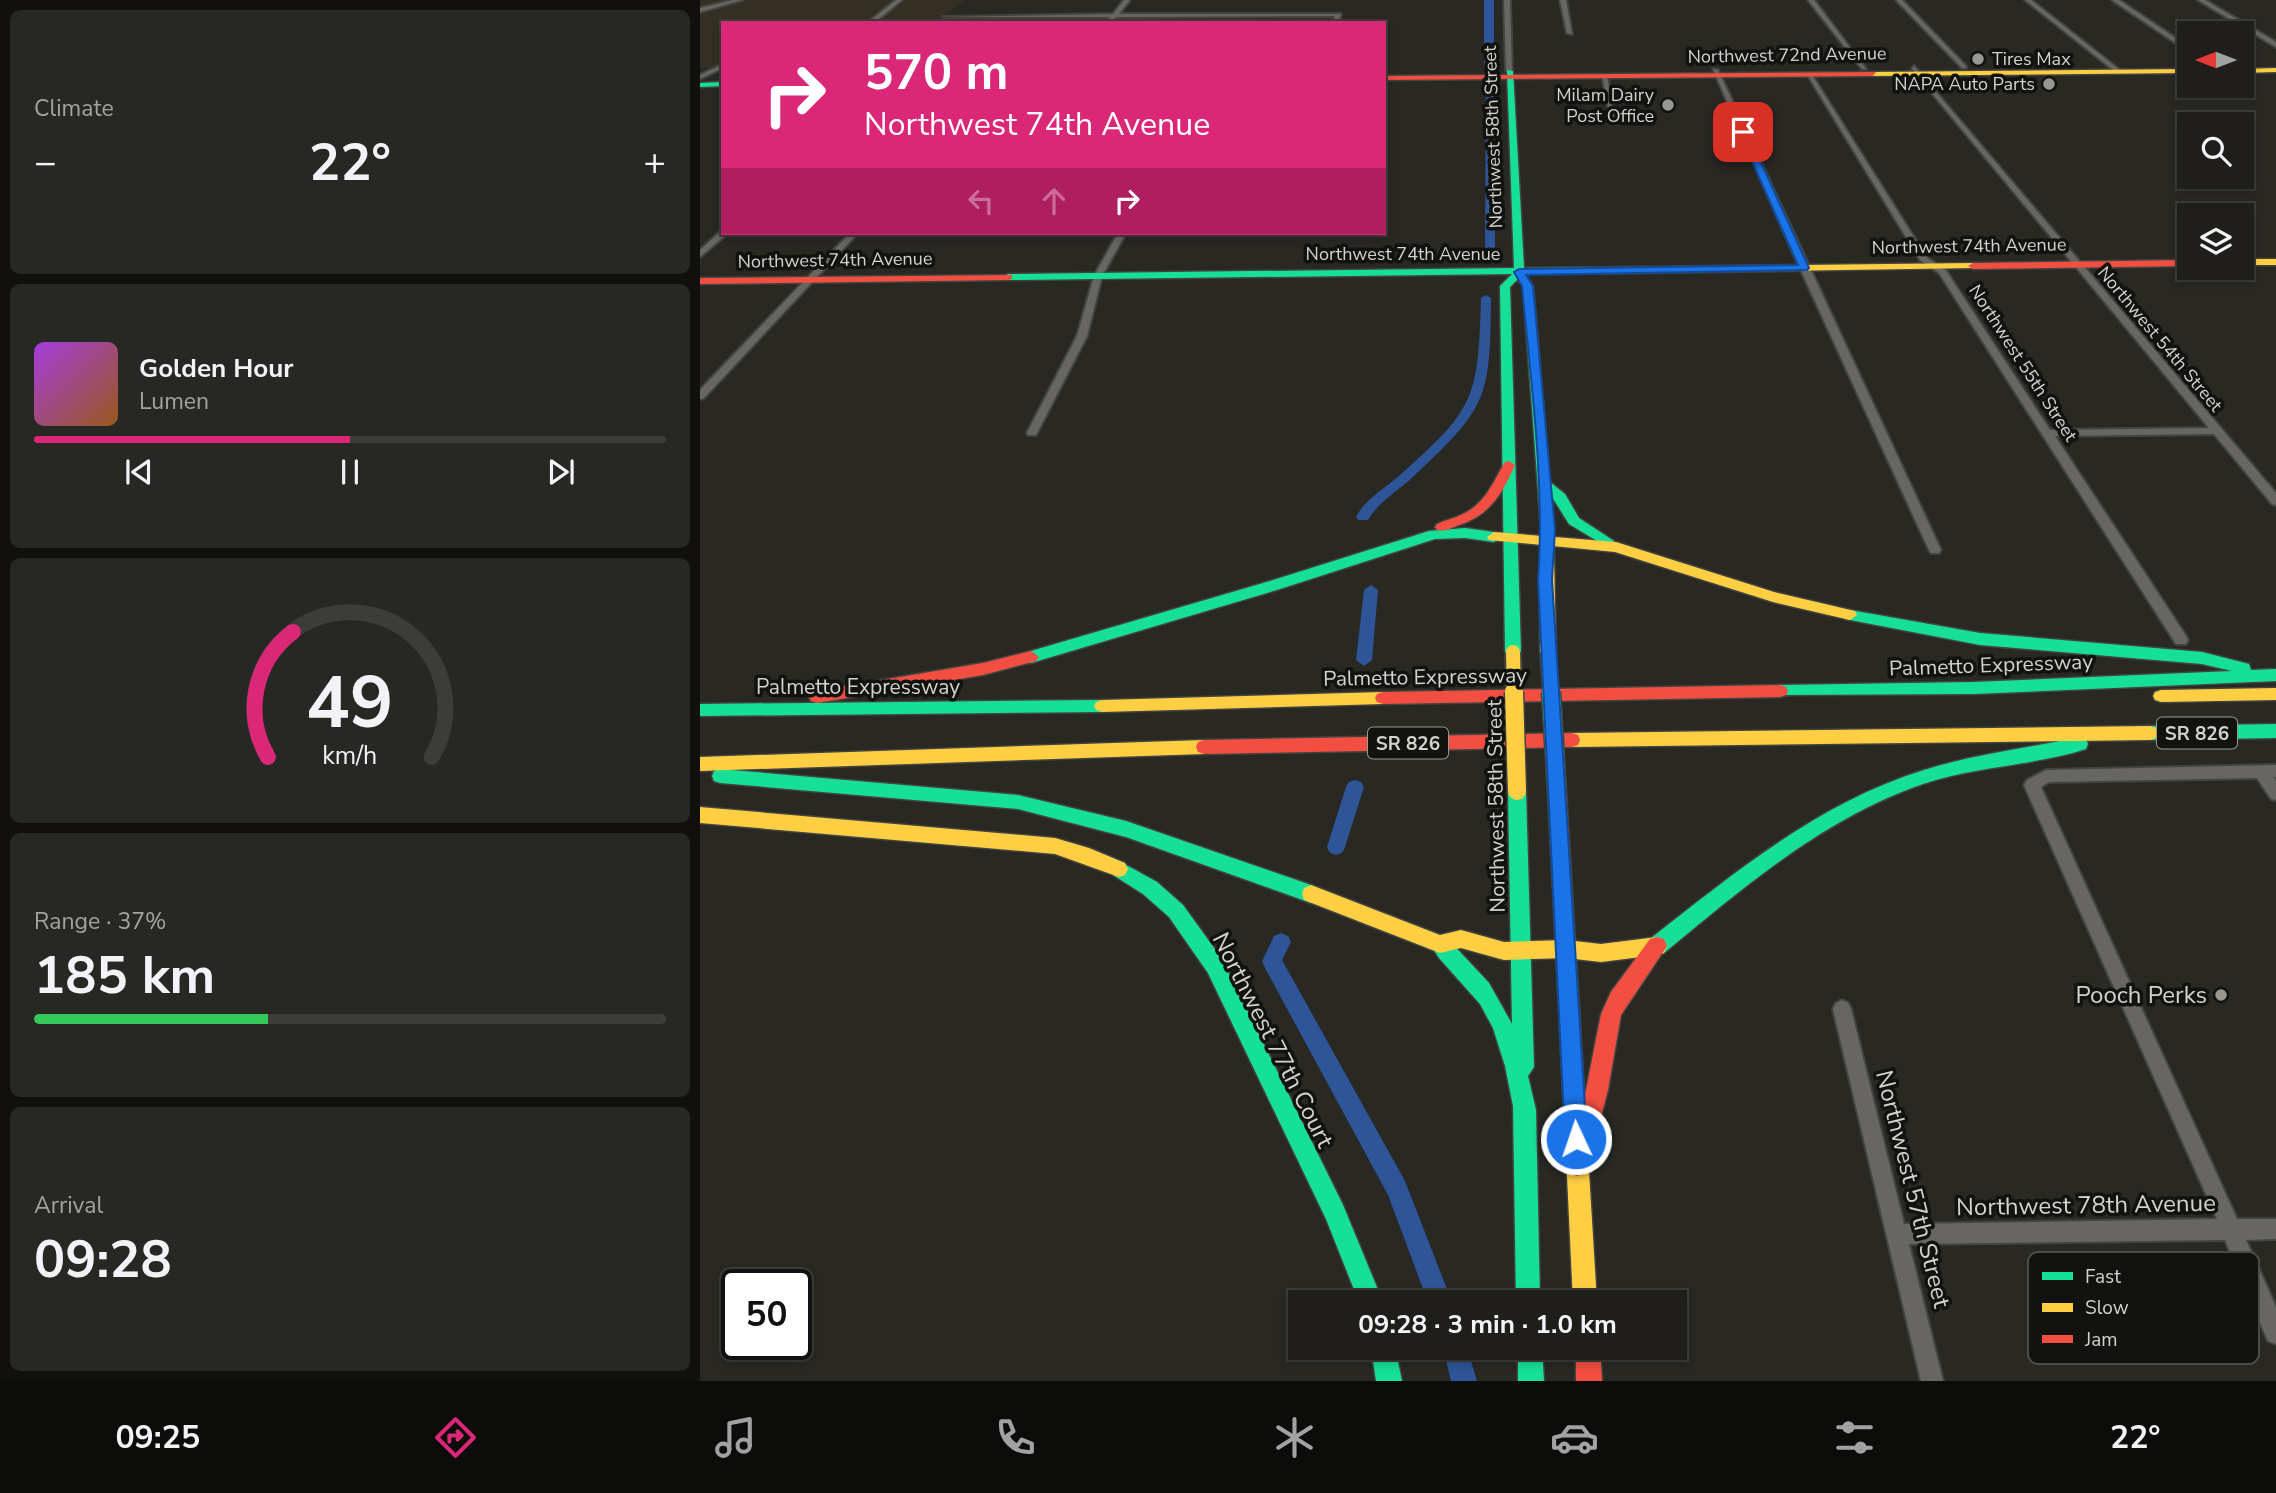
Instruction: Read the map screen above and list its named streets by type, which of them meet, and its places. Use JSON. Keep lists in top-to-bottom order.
{
  "streets": {
    "main road": [
      "Northwest 72nd Avenue",
      "Northwest 58th Street",
      "Northwest 74th Avenue",
      "Palmetto Expressway",
      "SR 826",
      "Northwest 77th Court"
    ],
    "street": [
      "Northwest 54th Street",
      "Northwest 55th Street",
      "Northwest 57th Street",
      "Northwest 78th Avenue"
    ]
  },
  "crossings": [
    ["Northwest 72nd Avenue", "Northwest 58th Street"],
    ["Northwest 72nd Avenue", "Northwest 54th Street"],
    ["Northwest 72nd Avenue", "Northwest 55th Street"],
    ["Northwest 58th Street", "Northwest 74th Avenue"],
    ["Northwest 74th Avenue", "Northwest 54th Street"],
    ["Northwest 74th Avenue", "Northwest 55th Street"],
    ["Northwest 57th Street", "Northwest 78th Avenue"]
  ],
  "places": [
    "Tires Max",
    "NAPA Auto Parts",
    "Milam Dairy Post Office",
    "Pooch Perks"
  ],
  "legend": ["Fast", "Slow", "Jam"],
  "north": "left",
  "page": {
    "tile": [
      "Climate",
      ["Range · 37%", "185 km"],
      ["Arrival", "09:28"]
    ],
    "turn": ["570 m", "Northwest 74th Avenue"],
    "heat": ["−", "22°", "+"],
    "song": ["Golden Hour", "Lumen"],
    "limit": "50",
    "trip": "09:28 · 3 min · 1.0 km",
    "tabs": ["09:25", "22°"],
    "gauge": ["49", "km/h"]
  }
}
